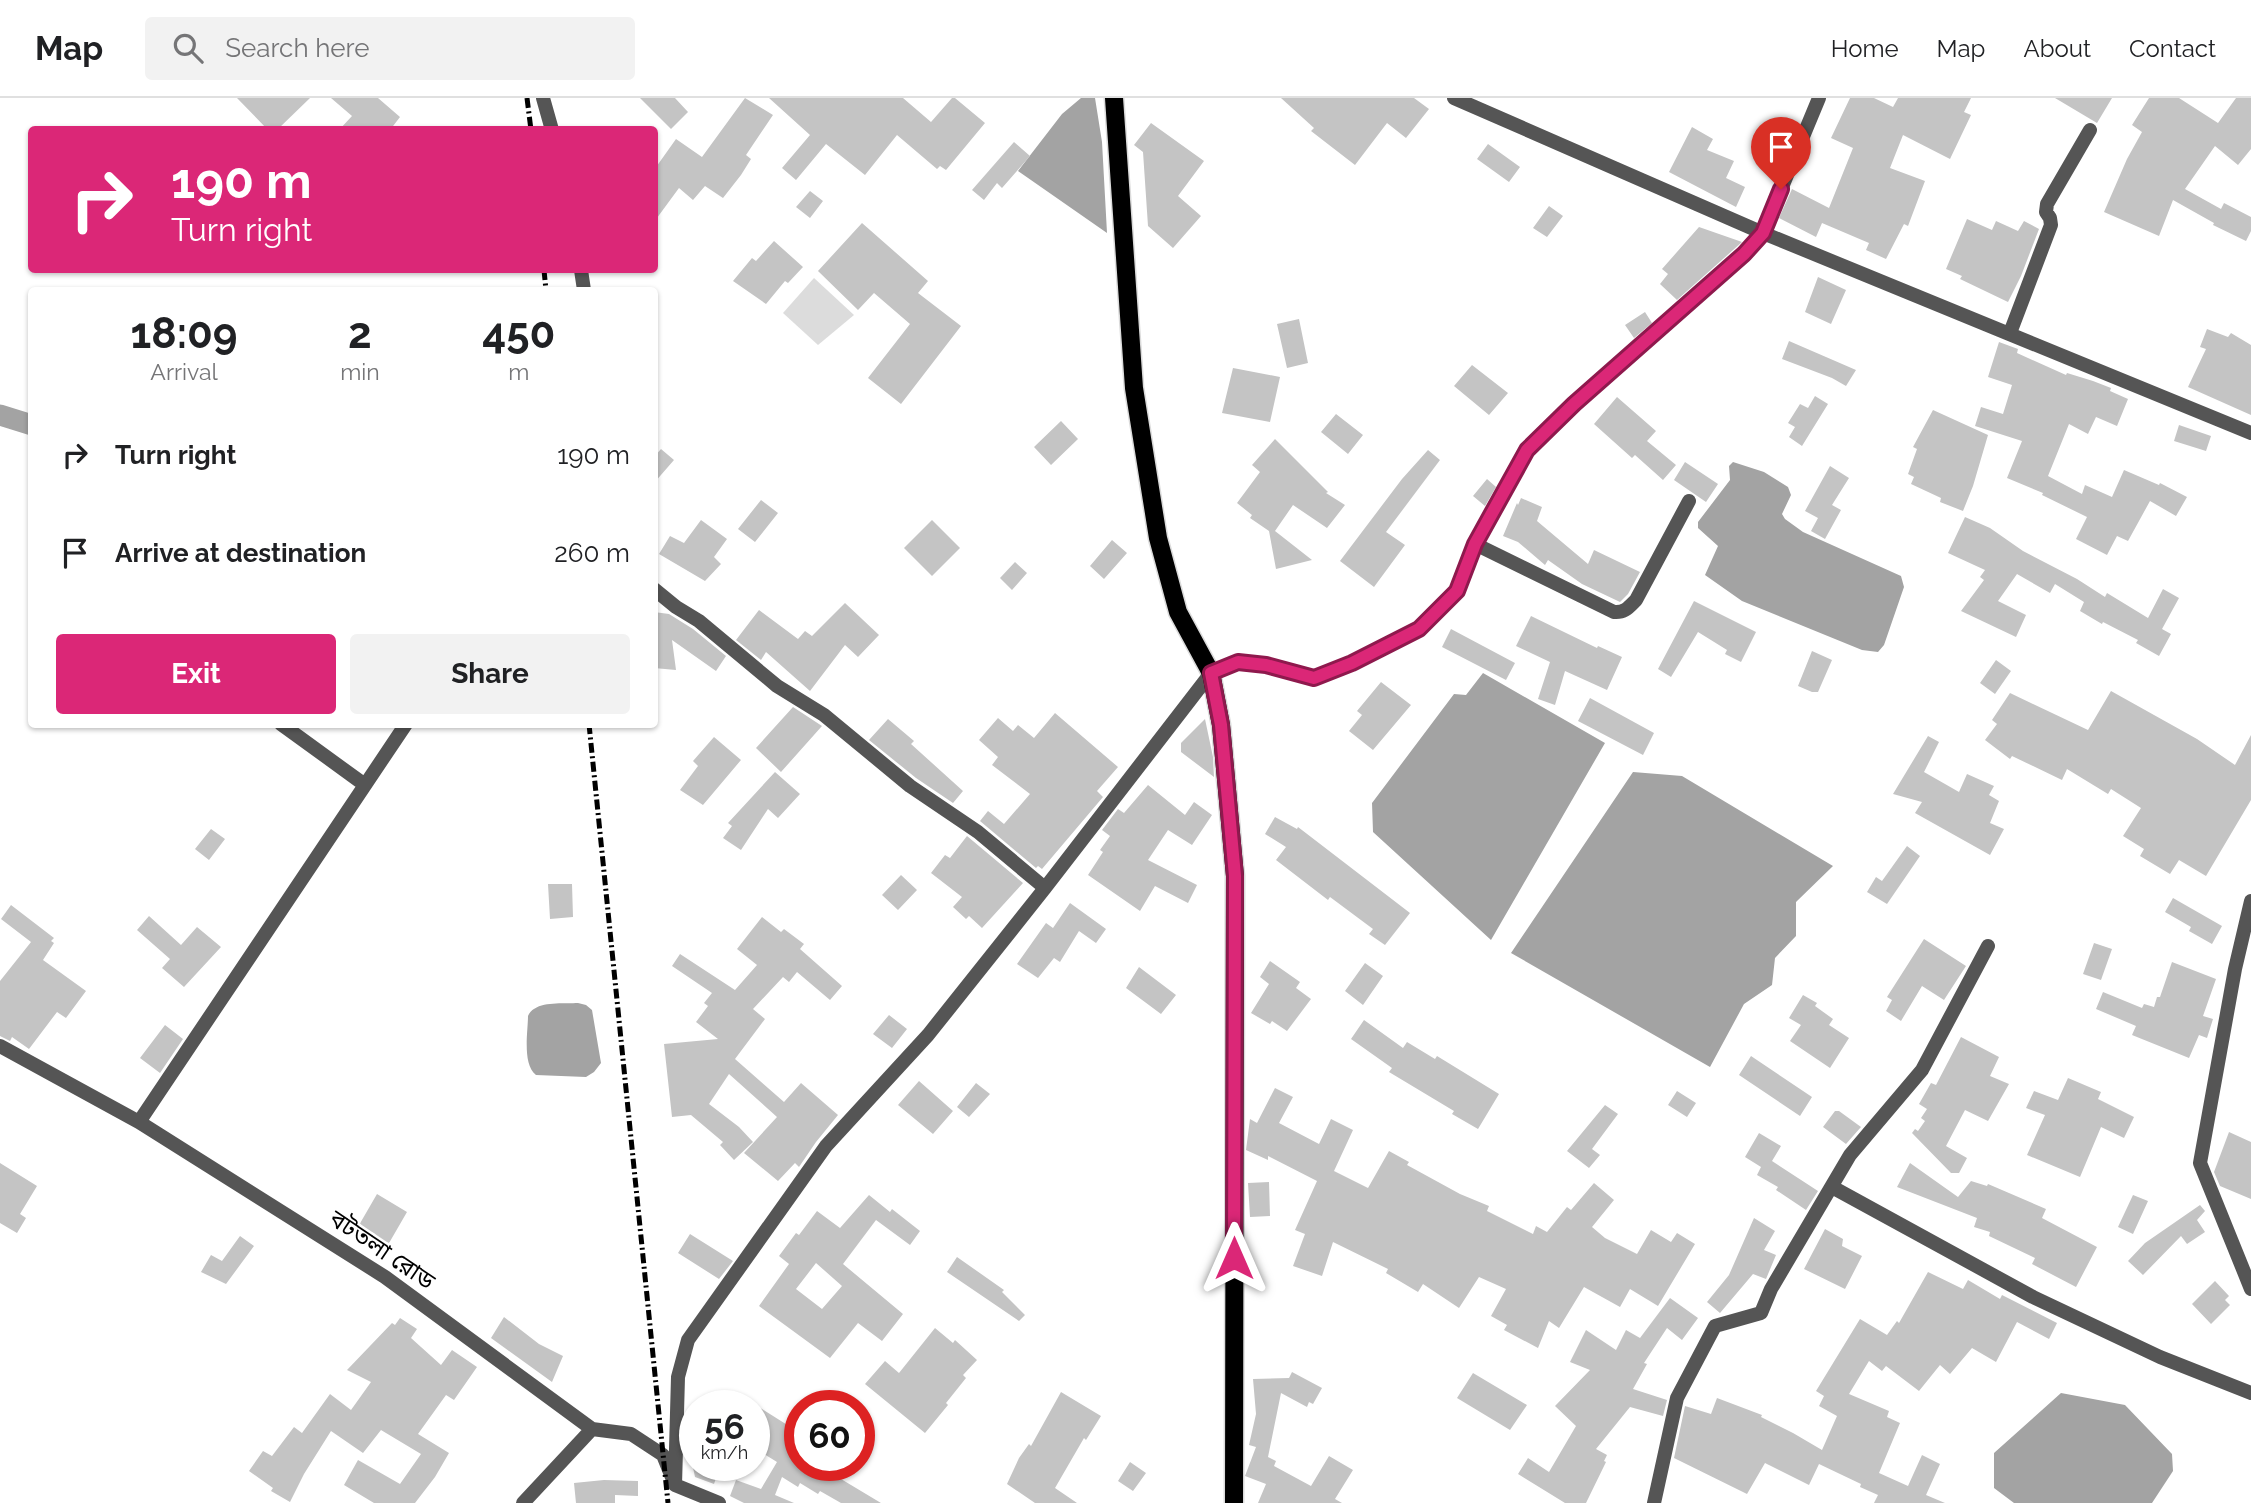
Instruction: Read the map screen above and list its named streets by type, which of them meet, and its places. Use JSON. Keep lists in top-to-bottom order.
{
  "streets": {
    "street": ["বটতলা রোড"]
  },
  "page": {
    "header": "Map",
    "search": "Search here",
    "nav": [
      "Home",
      "Map",
      "About",
      "Contact"
    ],
    "turn": ["190 m", "Turn right"],
    "eta": [
      "18:09",
      "Arrival",
      "2",
      "min",
      "450",
      "m"
    ],
    "list": [
      {
        "name": "Turn right",
        "value": "190 m"
      },
      {
        "name": "Arrive at destination",
        "value": "260 m"
      }
    ],
    "buttons": ["Exit", "Share"],
    "speed": "56 km/h",
    "limit": "60"
  }
}
